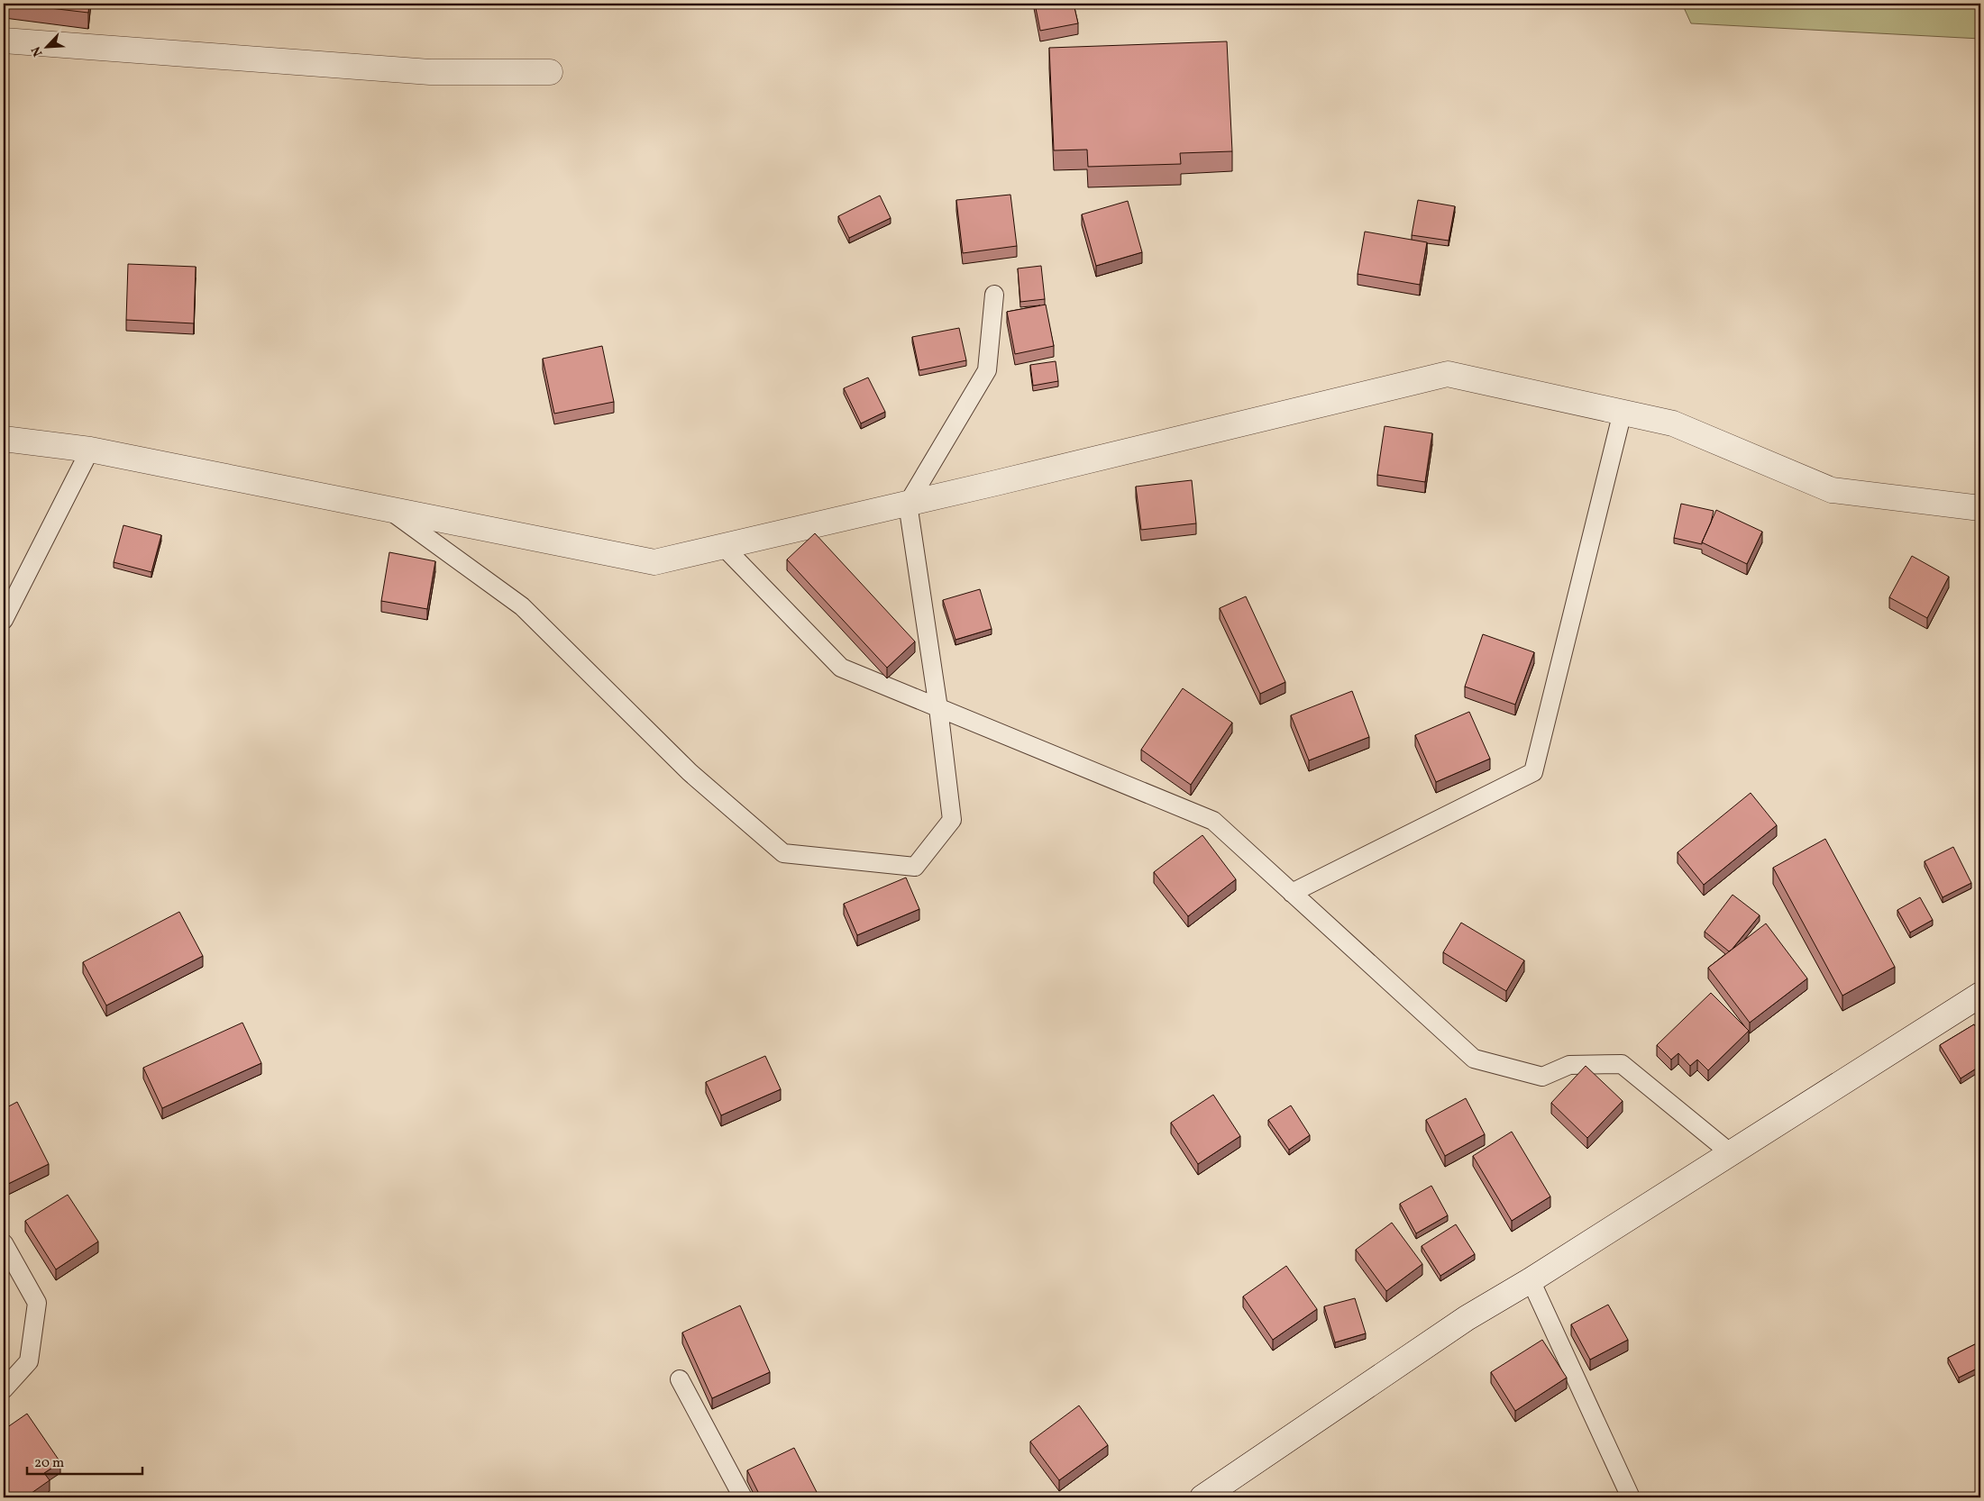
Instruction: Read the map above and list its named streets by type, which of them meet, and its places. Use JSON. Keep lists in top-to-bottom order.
{
  "scale_bar": "20 m",
  "north": "bottom left"
}
